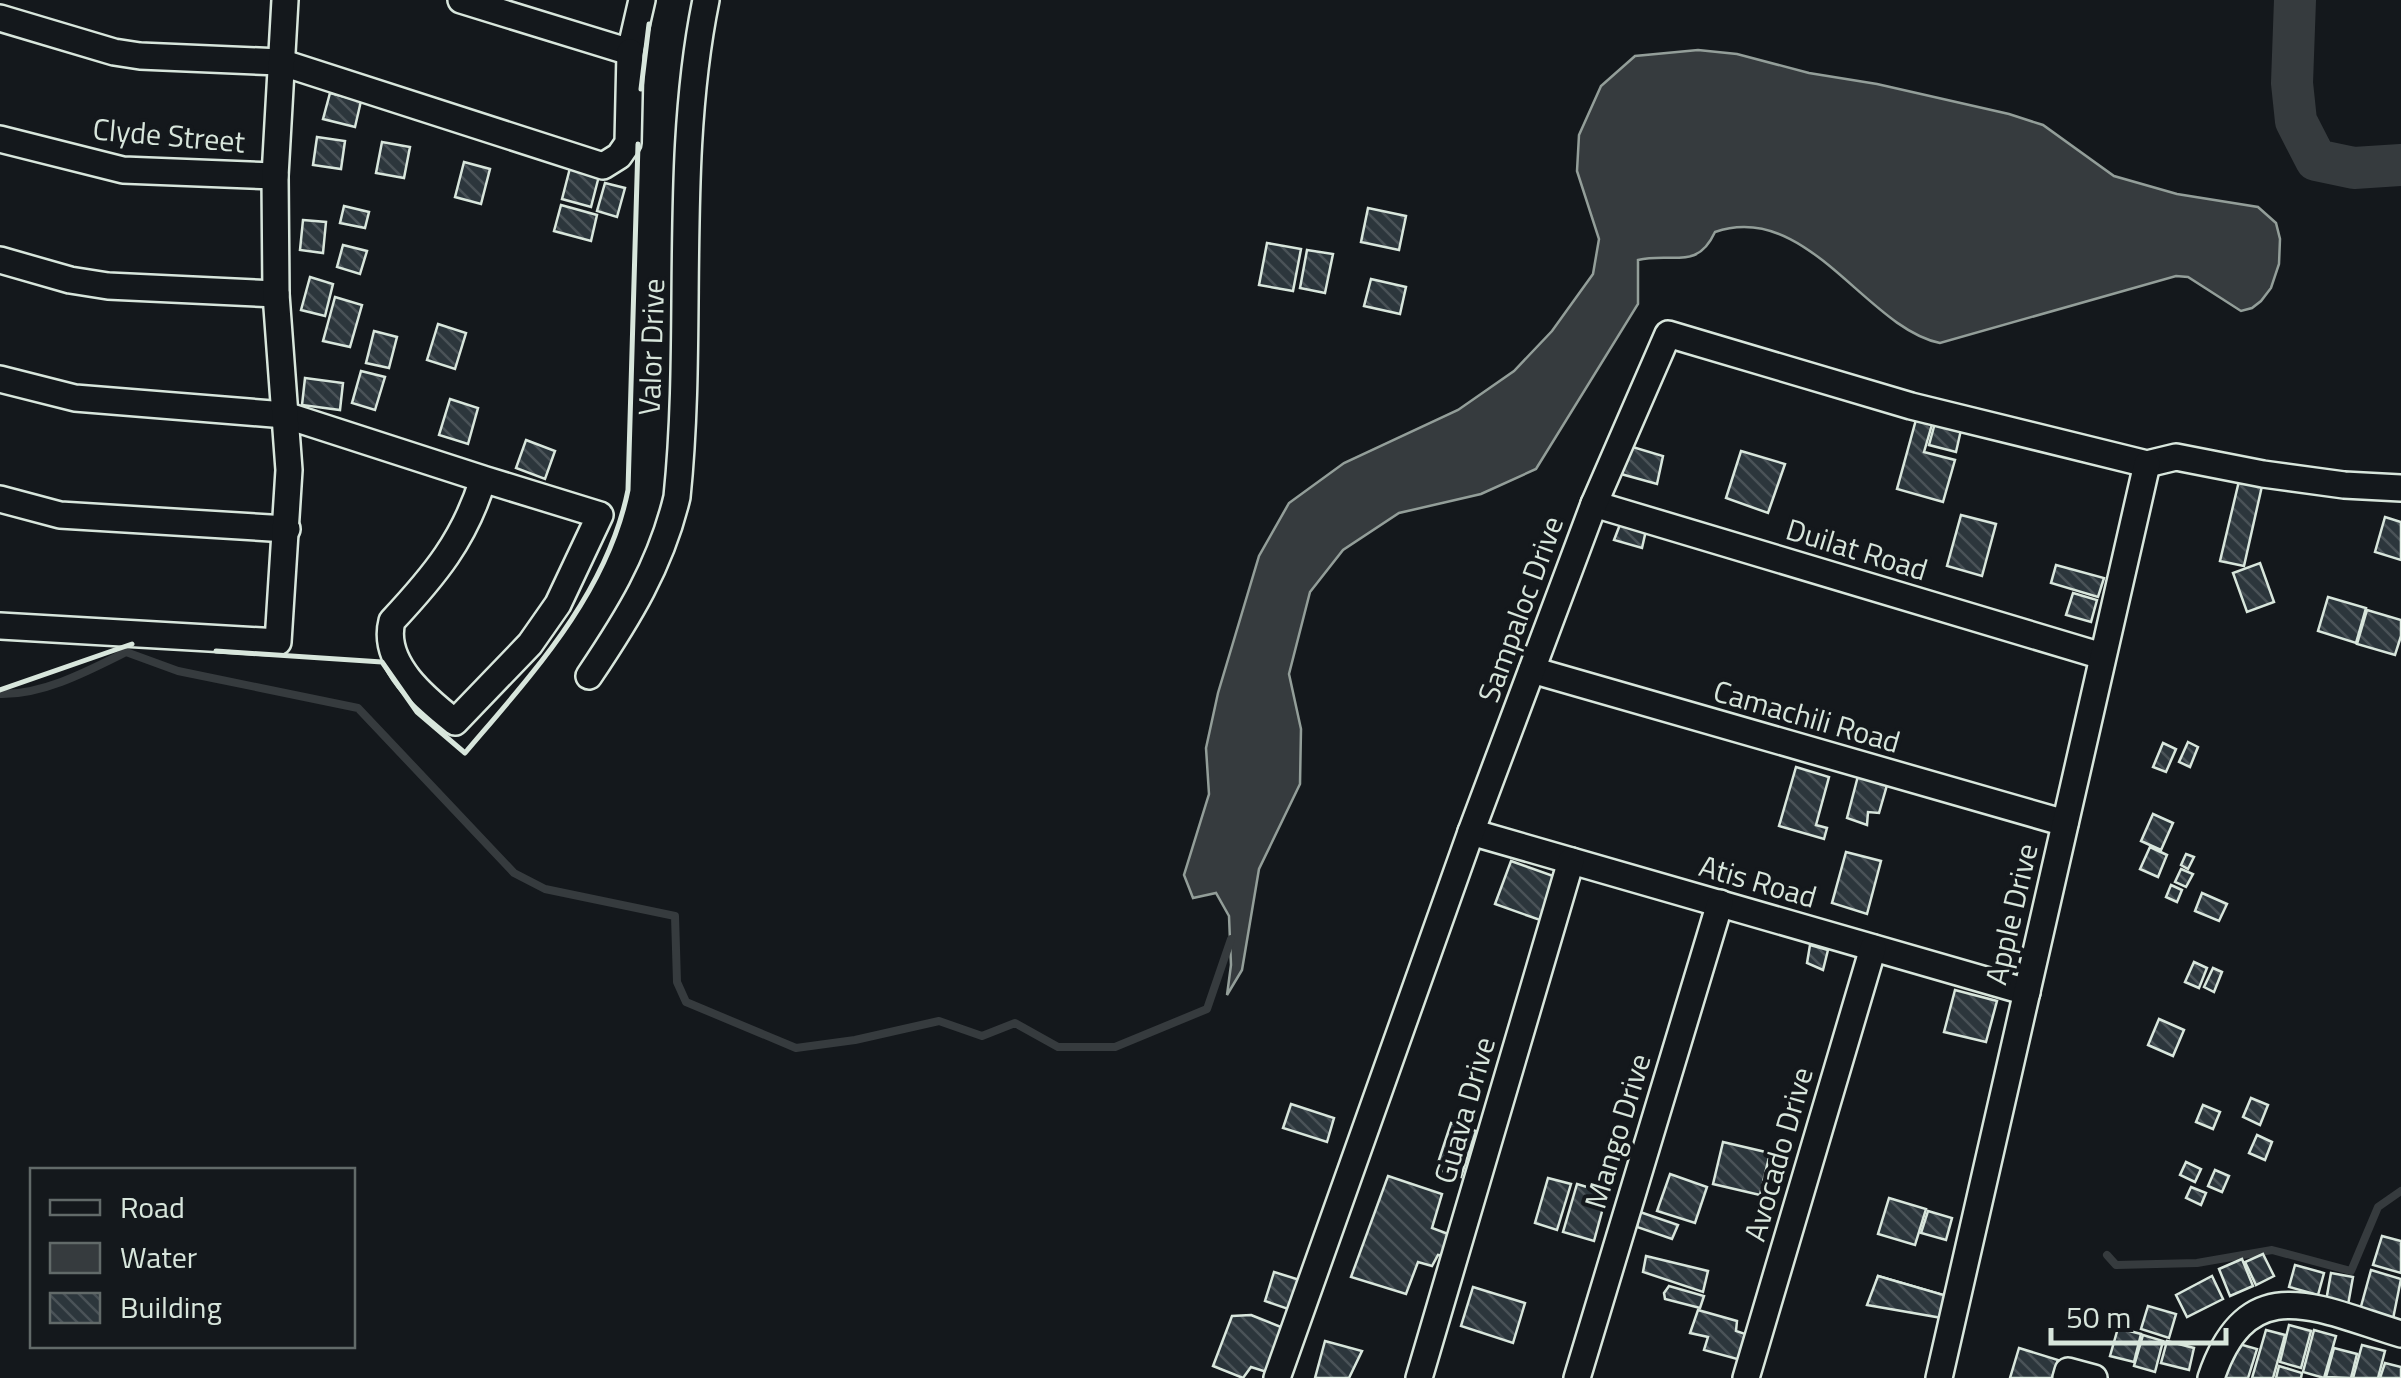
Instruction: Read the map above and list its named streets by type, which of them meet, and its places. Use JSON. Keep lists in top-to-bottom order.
{
  "streets": {
    "street": [
      "Clyde Street",
      "Valor Drive",
      "Duilat Road",
      "Sampaloc Drive",
      "Camachili Road",
      "Atis Road",
      "Apple Drive",
      "Guava Drive",
      "Mango Drive",
      "Avocado Drive"
    ]
  },
  "crossings": [
    ["Duilat Road", "Sampaloc Drive"],
    ["Duilat Road", "Apple Drive"],
    ["Sampaloc Drive", "Camachili Road"],
    ["Sampaloc Drive", "Atis Road"],
    ["Sampaloc Drive", "Apple Drive"],
    ["Camachili Road", "Apple Drive"],
    ["Atis Road", "Apple Drive"],
    ["Atis Road", "Guava Drive"],
    ["Atis Road", "Mango Drive"],
    ["Atis Road", "Avocado Drive"]
  ],
  "legend": ["Road", "Water", "Building"],
  "scale_bar": "50 m"
}
